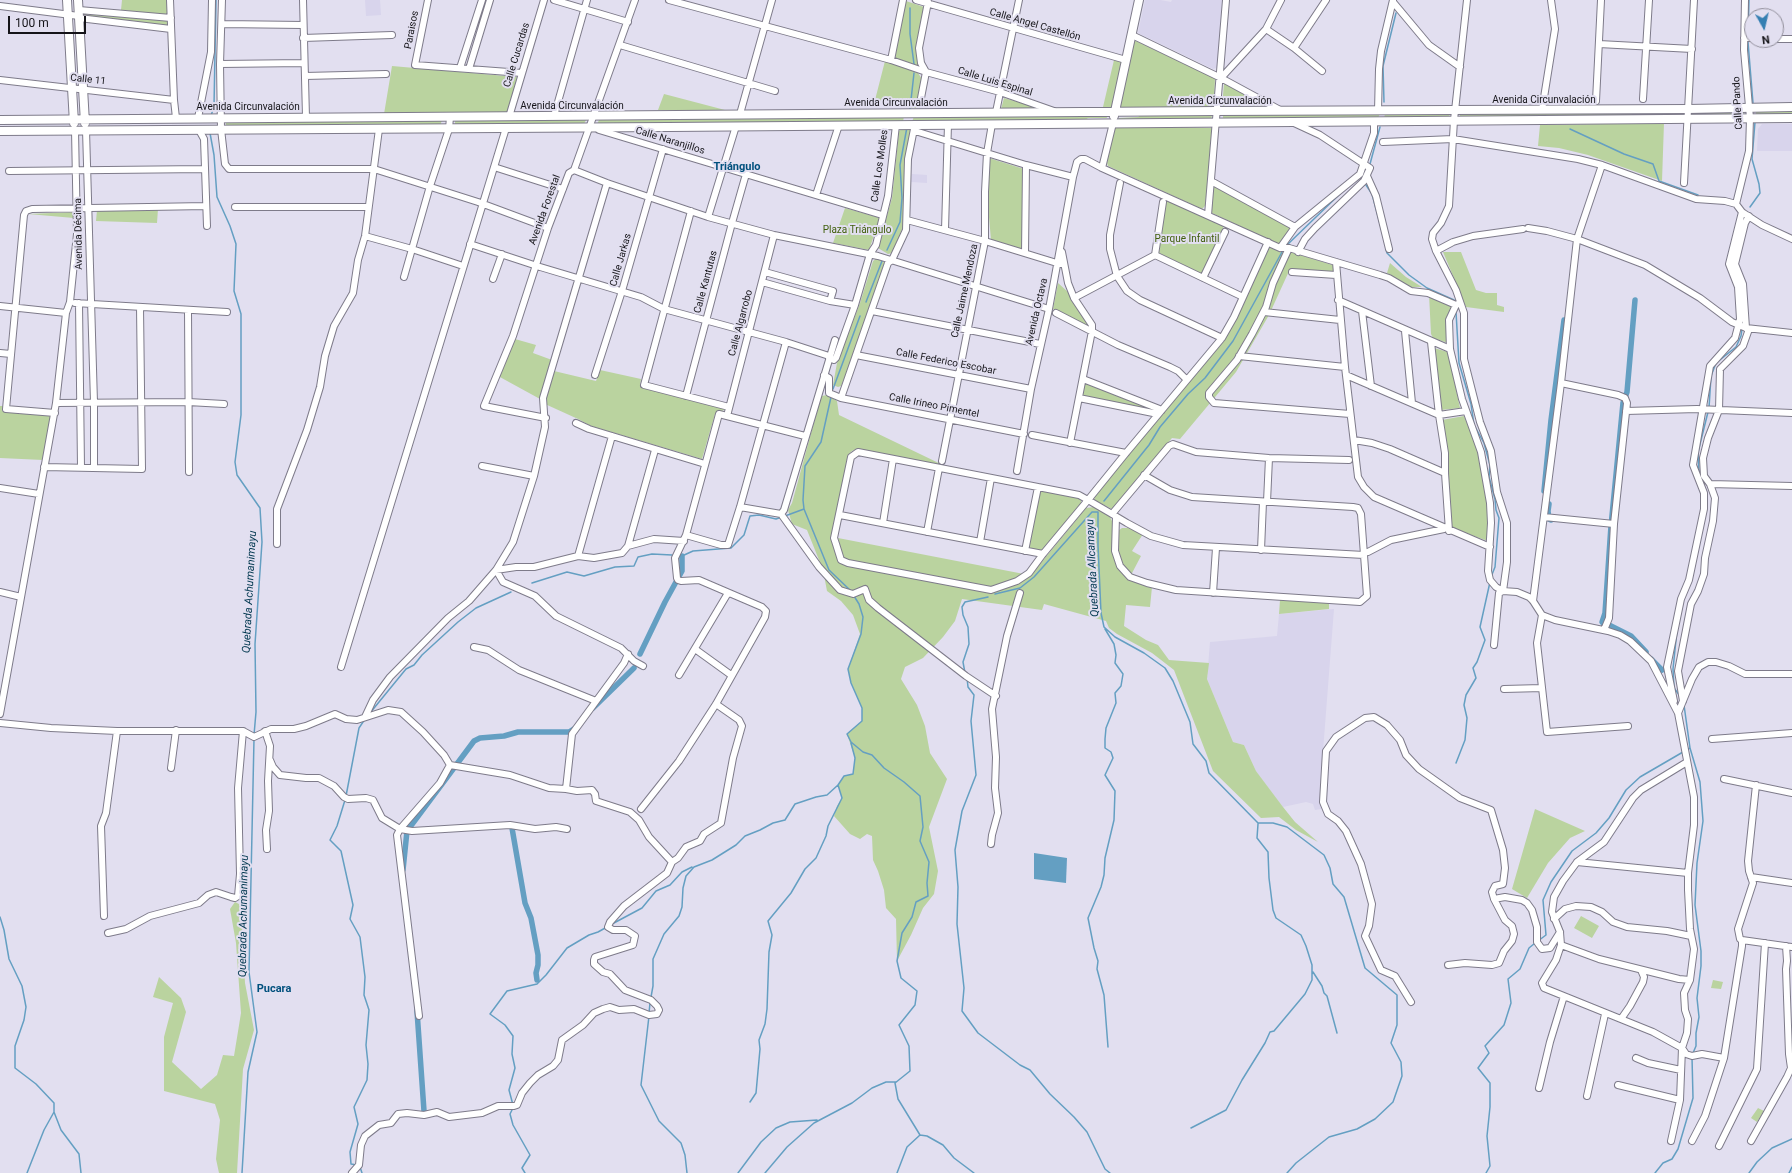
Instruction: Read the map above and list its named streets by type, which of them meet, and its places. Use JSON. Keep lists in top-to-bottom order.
{
  "streets": {
    "main road": ["Avenida Circunvalación", "Avenida Décima"],
    "street": [
      "Calle Angel Castellón",
      "Paraisos",
      "Calle Cucardas",
      "Calle 11",
      "Calle Luis Espinal",
      "Calle Pando",
      "Calle Naranjillos",
      "Calle Los Molles",
      "Avenida Forestal",
      "Calle Jarkas",
      "Calle Kantutas",
      "Calle Jaime Mendoza",
      "Avenida Octava",
      "Calle Algarrobo",
      "Calle Federico Escobar",
      "Calle Irineo Pimentel"
    ]
  },
  "crossings": [
    ["Calle Cucardas", "Avenida Circunvalación"],
    ["Calle 11", "Avenida Décima"],
    ["Calle Luis Espinal", "Avenida Circunvalación"],
    ["Avenida Circunvalación", "Calle Pando"],
    ["Avenida Circunvalación", "Calle Naranjillos"],
    ["Avenida Circunvalación", "Calle Los Molles"],
    ["Avenida Circunvalación", "Avenida Forestal"],
    ["Avenida Circunvalación", "Avenida Décima"],
    ["Avenida Circunvalación", "Calle Jaime Mendoza"],
    ["Calle Naranjillos", "Calle Los Molles"],
    ["Calle Naranjillos", "Avenida Forestal"],
    ["Calle Naranjillos", "Calle Jarkas"],
    ["Calle Naranjillos", "Calle Kantutas"],
    ["Calle Jaime Mendoza", "Calle Federico Escobar"],
    ["Calle Jaime Mendoza", "Calle Irineo Pimentel"],
    ["Avenida Octava", "Calle Federico Escobar"],
    ["Avenida Octava", "Calle Irineo Pimentel"]
  ],
  "districts": ["Triángulo", "Pucara"],
  "water": ["Quebrada Allcamayu", "Quebrada Achumanimayu"],
  "parks": ["Plaza Triángulo", "Parque Infantil"],
  "scale_bar": "100 m",
  "north": "bottom"
}
